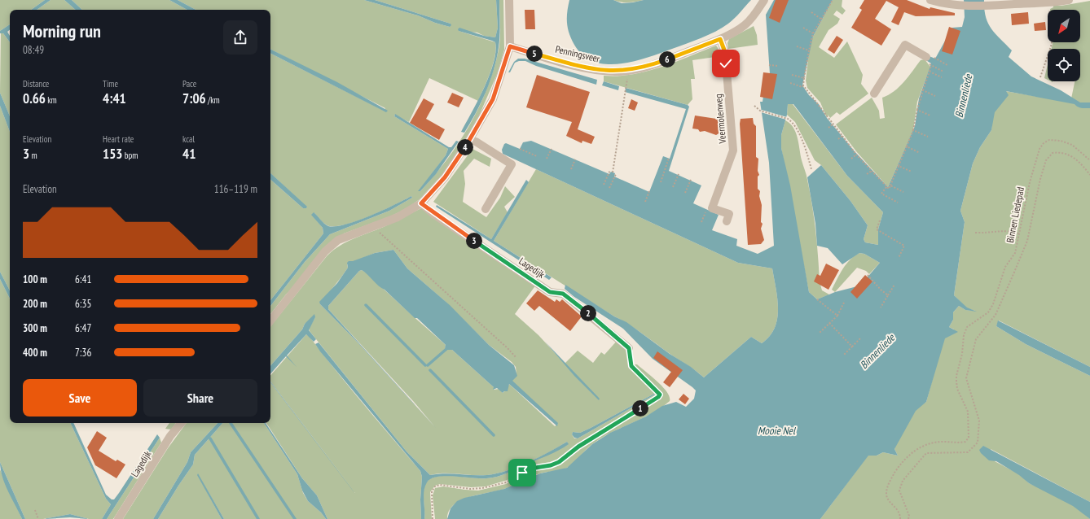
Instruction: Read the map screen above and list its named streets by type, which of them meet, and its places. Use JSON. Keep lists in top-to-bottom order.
{
  "streets": {
    "street": ["Penningsveer", "Veermolenweg", "Lagedijk"],
    "path": ["Binnen Liedepad"]
  },
  "crossings": [
    ["Penningsveer", "Veermolenweg"]
  ],
  "water": ["Binnenliede", "Mooie Nel"],
  "north": "bottom left",
  "page": {
    "heading": ["Morning run", "08:49"],
    "pins": [
      "5",
      "6",
      "4",
      "3",
      "2",
      "1"
    ],
    "stats": [
      ["Distance", "0.66 km"],
      ["Time", "4:41"],
      ["Pace", "7:06 /km"],
      ["Elevation", "3 m"],
      ["Heart rate", "153 bpm"],
      ["kcal", "41"]
    ],
    "chart": ["Elevation", "116–119 m"],
    "list": [
      {
        "name": "100 m",
        "note": "6:41"
      },
      {
        "name": "200 m",
        "note": "6:35"
      },
      {
        "name": "300 m",
        "note": "6:47"
      },
      {
        "name": "400 m",
        "note": "7:36"
      }
    ],
    "buttons": ["Save", "Share"]
  }
}
